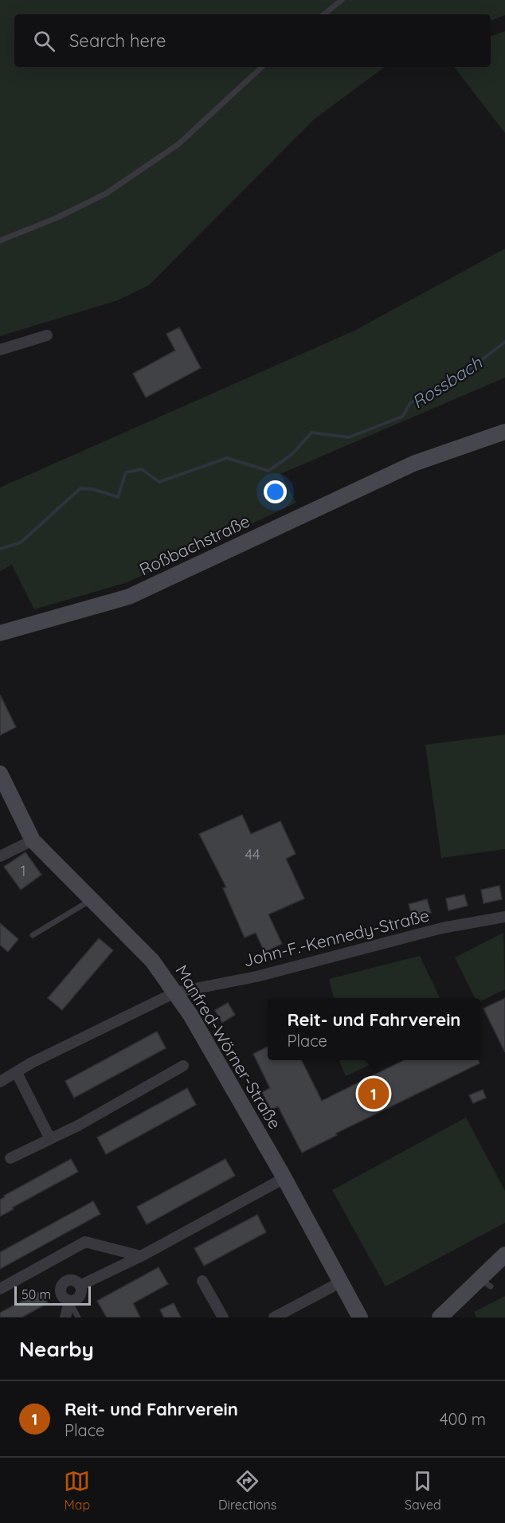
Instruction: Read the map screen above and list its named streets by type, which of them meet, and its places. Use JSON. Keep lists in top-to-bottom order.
{
  "streets": {
    "street": ["Roßbachstraße", "John-F.-Kennedy-Straße", "Manfred-Wörner-Straße"]
  },
  "crossings": [
    ["John-F.-Kennedy-Straße", "Manfred-Wörner-Straße"]
  ],
  "water": ["Rossbach"],
  "house_numbers": ["44", "1"],
  "scale_bar": "50 m",
  "page": {
    "search": "Search here",
    "popup": ["Reit- und Fahrverein", "Place"],
    "pins": "1",
    "scale": "50 m",
    "heading": "Nearby",
    "list": [
      {
        "mark": "1",
        "name": "Reit- und Fahrverein",
        "note": "Place",
        "value": "400 m"
      }
    ],
    "nav": ["Map", "Directions", "Saved"]
  }
}
